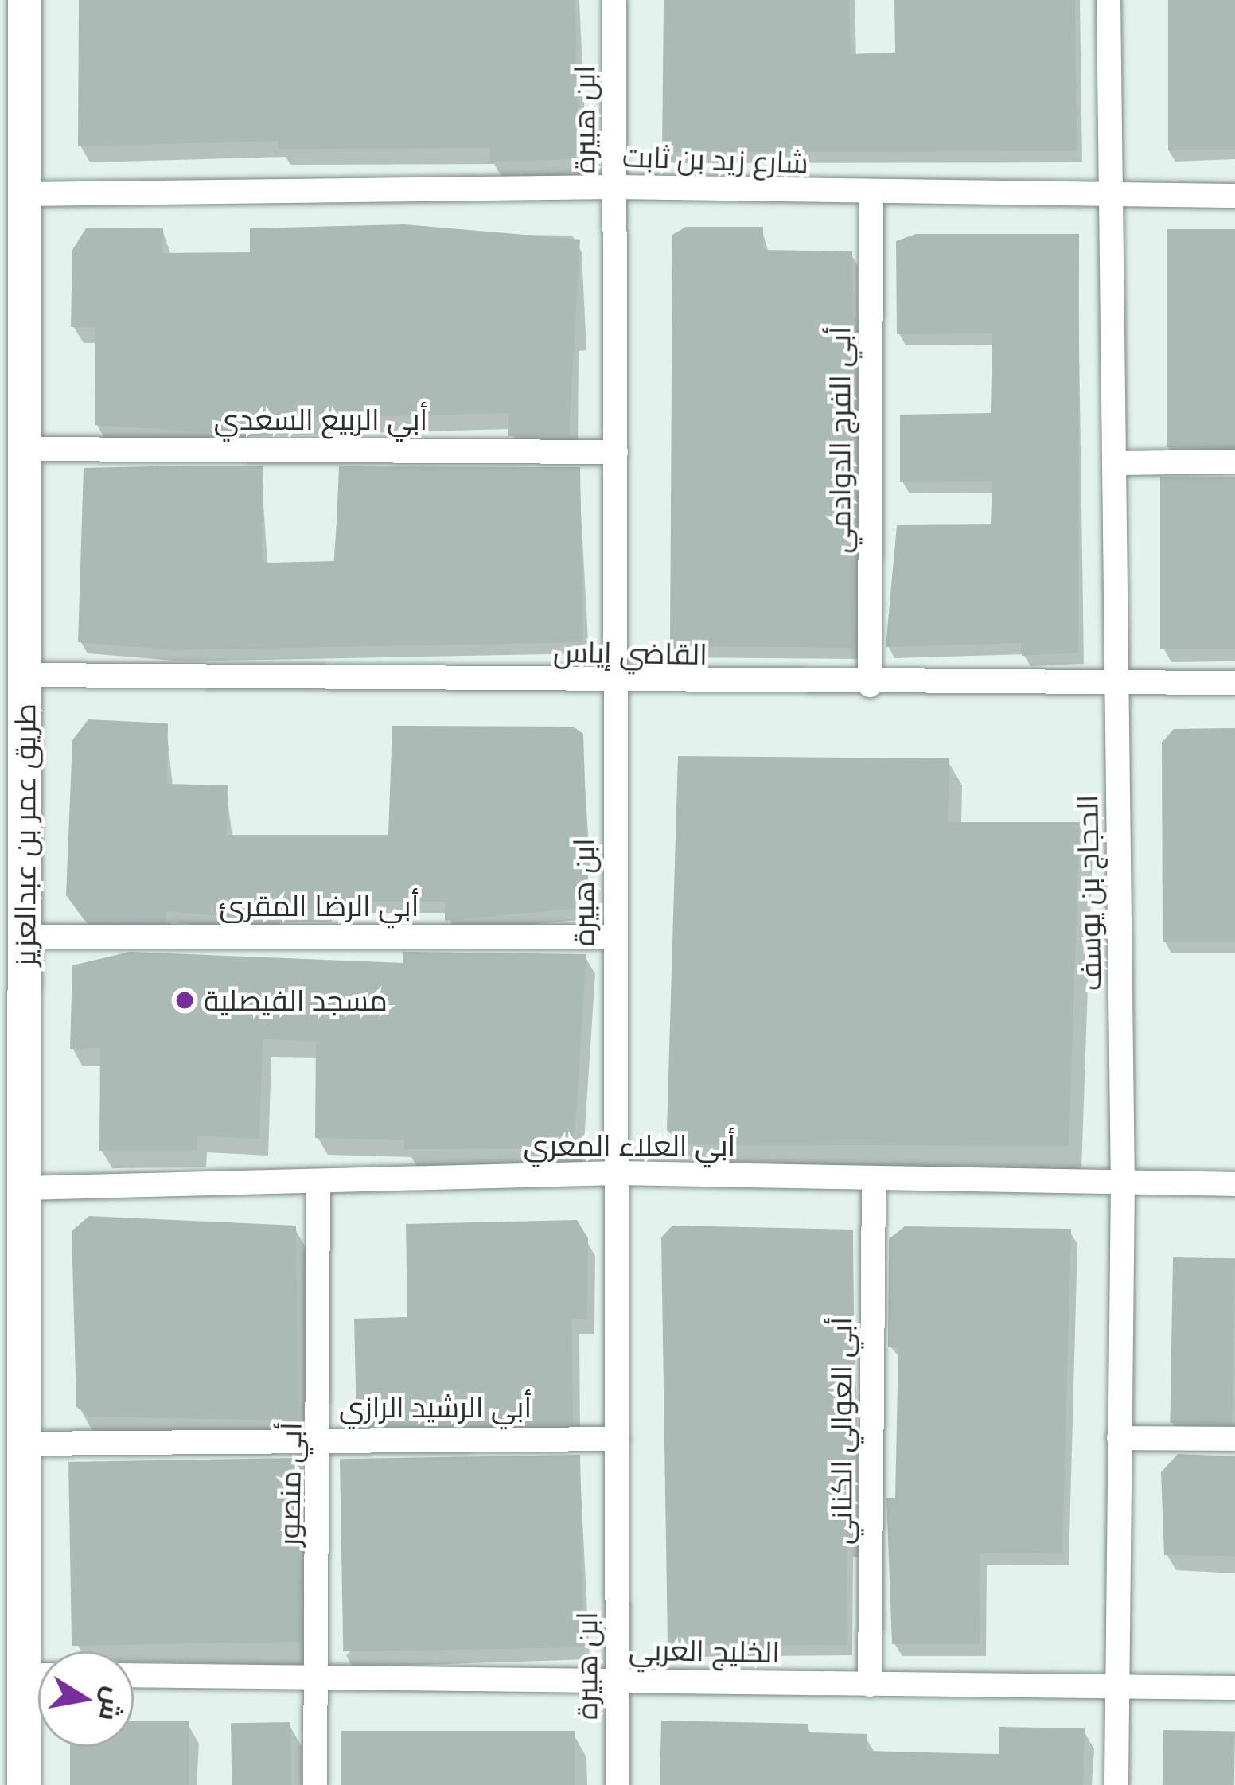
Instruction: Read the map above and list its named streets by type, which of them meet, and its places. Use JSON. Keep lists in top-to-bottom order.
{
  "streets": {
    "main road": ["طريق عمر بن عبدالعزيز"],
    "street": [
      "ابن هبيرة",
      "شارع زيد بن ثابت",
      "أبي الربيع السعدي",
      "أبي الفرج الدوادمي",
      "القاضي إياس",
      "الحجاج بن يوسف",
      "أبي الرضا المقرئ",
      "أبي العلاء المعري",
      "أبي الرشيد الرازي",
      "أبي العوالي الكناني",
      "أبي منصور",
      "الخليج العربي"
    ]
  },
  "crossings": [
    ["ابن هبيرة", "شارع زيد بن ثابت"],
    ["ابن هبيرة", "أبي الربيع السعدي"],
    ["ابن هبيرة", "القاضي إياس"],
    ["ابن هبيرة", "أبي الرضا المقرئ"],
    ["ابن هبيرة", "أبي العلاء المعري"],
    ["ابن هبيرة", "أبي الرشيد الرازي"],
    ["ابن هبيرة", "الخليج العربي"],
    ["شارع زيد بن ثابت", "أبي الفرج الدوادمي"],
    ["شارع زيد بن ثابت", "طريق عمر بن عبدالعزيز"],
    ["شارع زيد بن ثابت", "الحجاج بن يوسف"],
    ["أبي الربيع السعدي", "طريق عمر بن عبدالعزيز"],
    ["أبي الفرج الدوادمي", "القاضي إياس"],
    ["القاضي إياس", "طريق عمر بن عبدالعزيز"],
    ["القاضي إياس", "الحجاج بن يوسف"],
    ["طريق عمر بن عبدالعزيز", "أبي الرضا المقرئ"],
    ["طريق عمر بن عبدالعزيز", "أبي العلاء المعري"],
    ["طريق عمر بن عبدالعزيز", "أبي الرشيد الرازي"],
    ["الحجاج بن يوسف", "أبي العلاء المعري"],
    ["الحجاج بن يوسف", "الخليج العربي"],
    ["أبي العلاء المعري", "أبي العوالي الكناني"],
    ["أبي العلاء المعري", "أبي منصور"],
    ["أبي الرشيد الرازي", "أبي منصور"],
    ["أبي العوالي الكناني", "الخليج العربي"],
    ["أبي منصور", "الخليج العربي"]
  ],
  "places": ["مسجد الفيصلية"],
  "north": "right"
}
